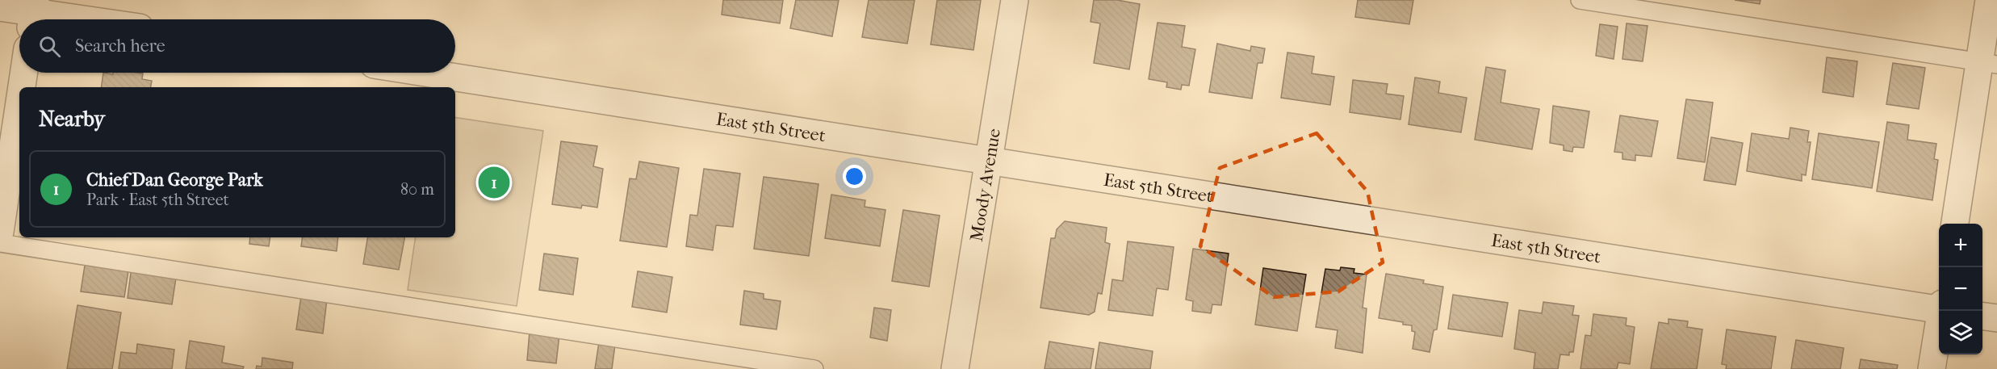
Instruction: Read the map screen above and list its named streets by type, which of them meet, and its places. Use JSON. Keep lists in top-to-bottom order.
{
  "streets": {
    "street": ["East 5th Street", "Moody Avenue"]
  },
  "crossings": [
    ["East 5th Street", "Moody Avenue"]
  ],
  "page": {
    "search": "Search here",
    "heading": "Nearby",
    "list": [
      {
        "mark": "1",
        "name": "Chief Dan George Park",
        "note": "Park · East 5th Street",
        "value": "80 m"
      }
    ],
    "pins": "1",
    "map_buttons": ["+", "−"]
  }
}
